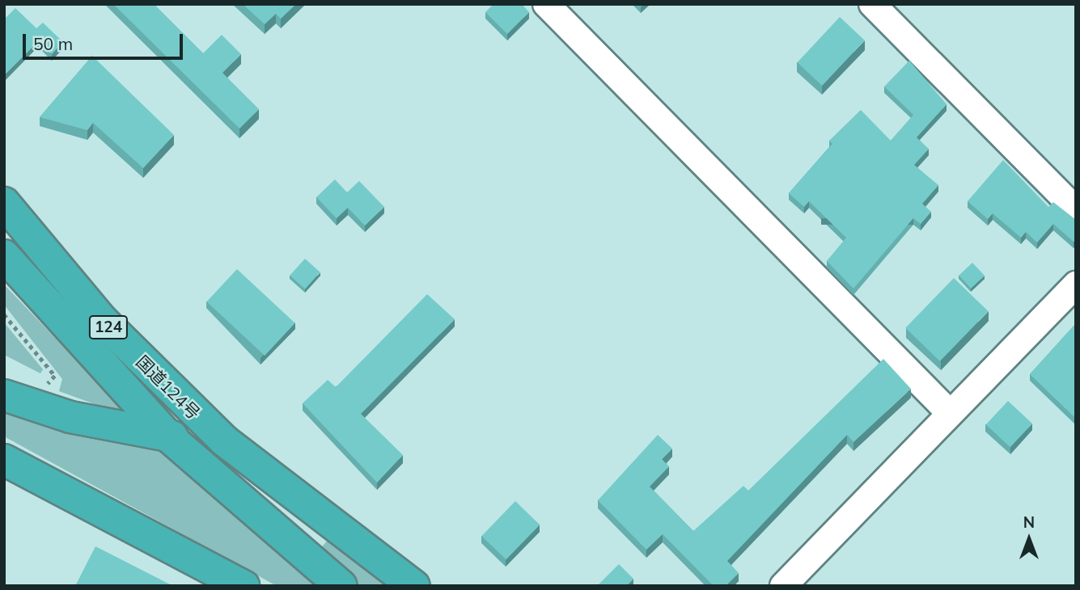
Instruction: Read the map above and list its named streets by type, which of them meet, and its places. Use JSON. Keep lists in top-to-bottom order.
{
  "streets": {
    "highway": ["124", "国道124号"]
  },
  "scale_bar": "50 m",
  "north": "top"
}
